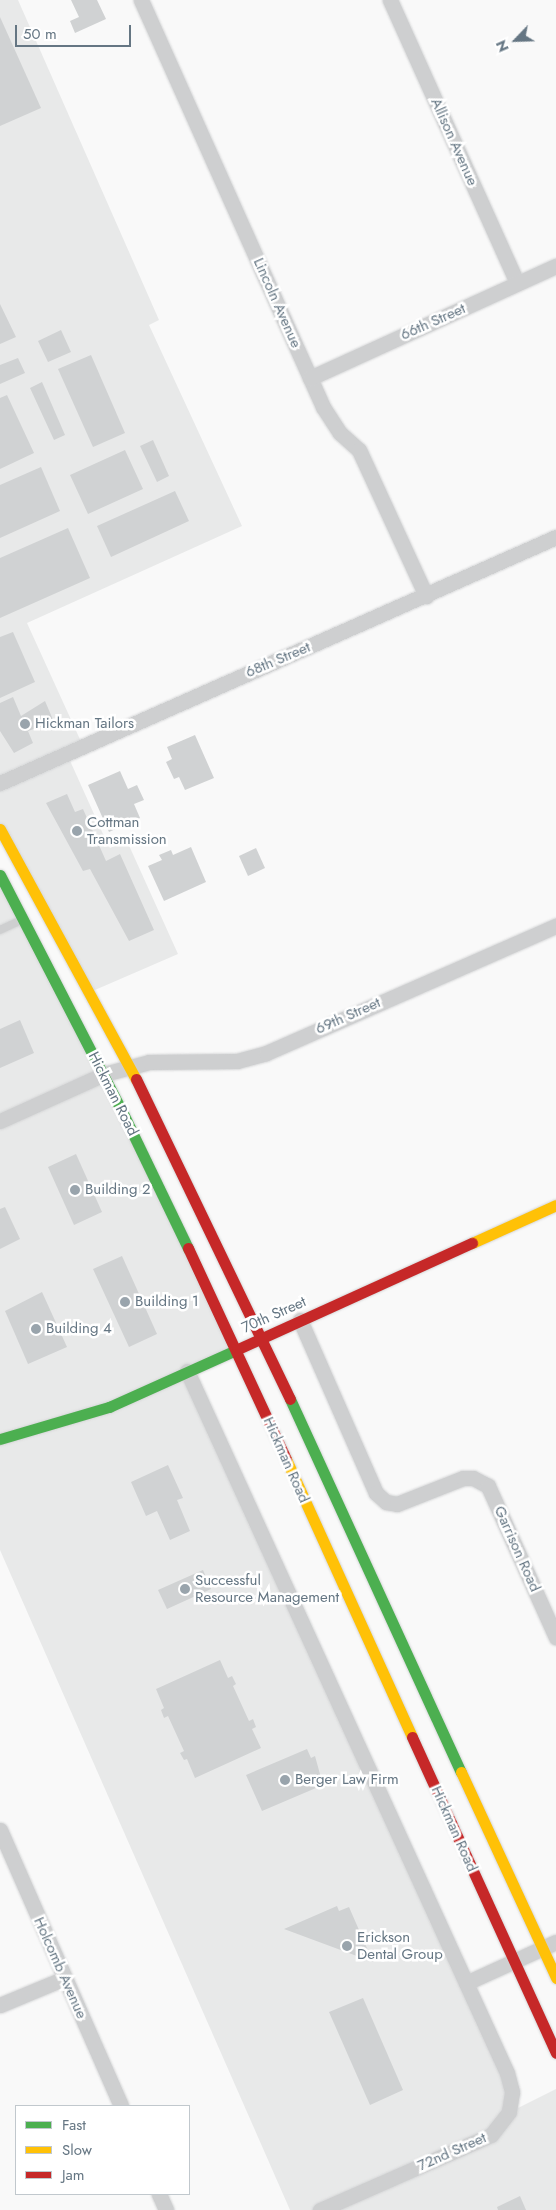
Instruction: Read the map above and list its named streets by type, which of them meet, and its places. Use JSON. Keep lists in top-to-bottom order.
{
  "streets": {
    "main road": ["Hickman Road", "70th Street"],
    "street": [
      "Allison Avenue",
      "Lincoln Avenue",
      "66th Street",
      "68th Street",
      "69th Street",
      "Garrison Road",
      "Holcomb Avenue",
      "72nd Street"
    ]
  },
  "crossings": [
    ["Allison Avenue", "66th Street"],
    ["Lincoln Avenue", "66th Street"],
    ["Lincoln Avenue", "68th Street"],
    ["69th Street", "Hickman Road"],
    ["Hickman Road", "70th Street"],
    ["70th Street", "Garrison Road"],
    ["70th Street", "72nd Street"]
  ],
  "places": [
    "Hickman Tailors",
    "Cottman Transmission",
    "Building 2",
    "Building 1",
    "Building 4",
    "Successful Resource Management",
    "Berger Law Firm",
    "Erickson Dental Group"
  ],
  "legend": ["Fast", "Slow", "Jam"],
  "scale_bar": "50 m",
  "north": "bottom left"
}
